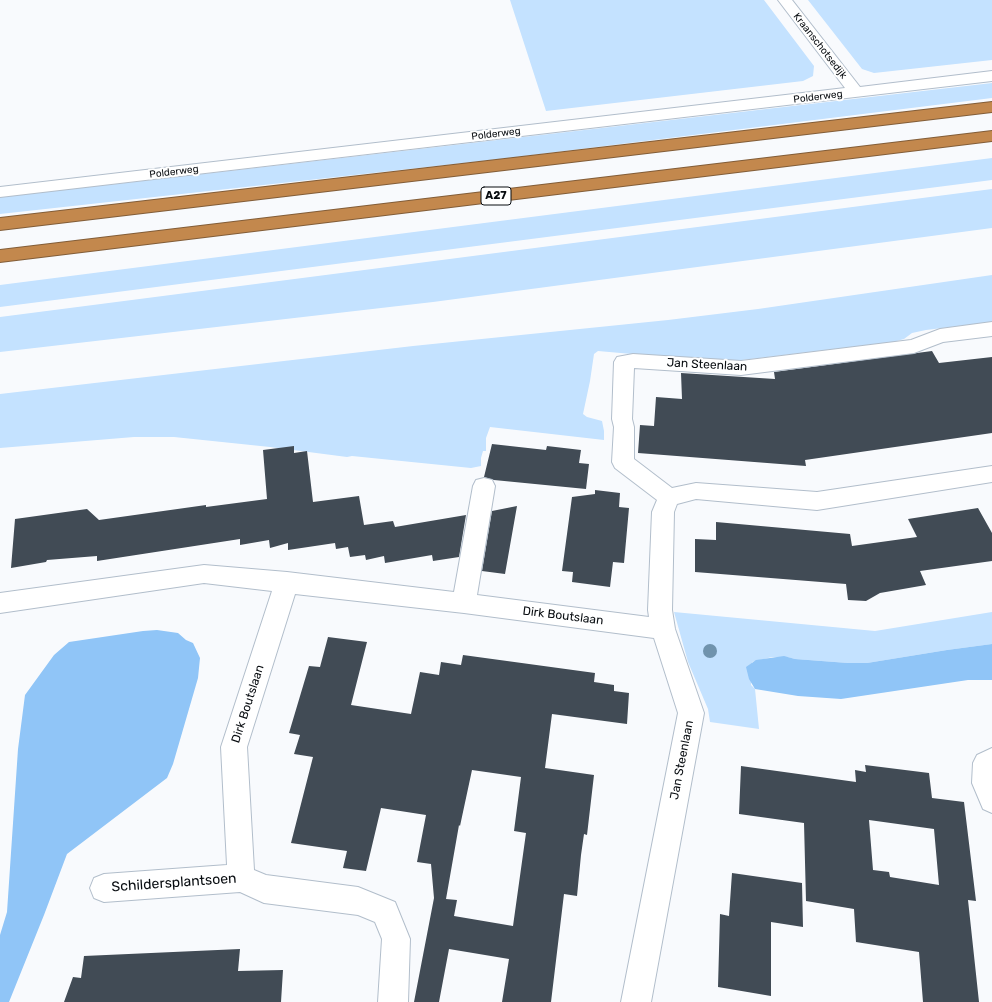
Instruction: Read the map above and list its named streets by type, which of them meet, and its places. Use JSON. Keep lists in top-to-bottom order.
{
  "streets": {
    "highway": ["A27"],
    "street": [
      "Kraanschotsedijk",
      "Polderweg",
      "Jan Steenlaan",
      "Dirk Boutslaan",
      "Schildersplantsoen"
    ]
  },
  "crossings": [
    ["Kraanschotsedijk", "Polderweg"],
    ["Jan Steenlaan", "Dirk Boutslaan"],
    ["Dirk Boutslaan", "Schildersplantsoen"]
  ]
}
